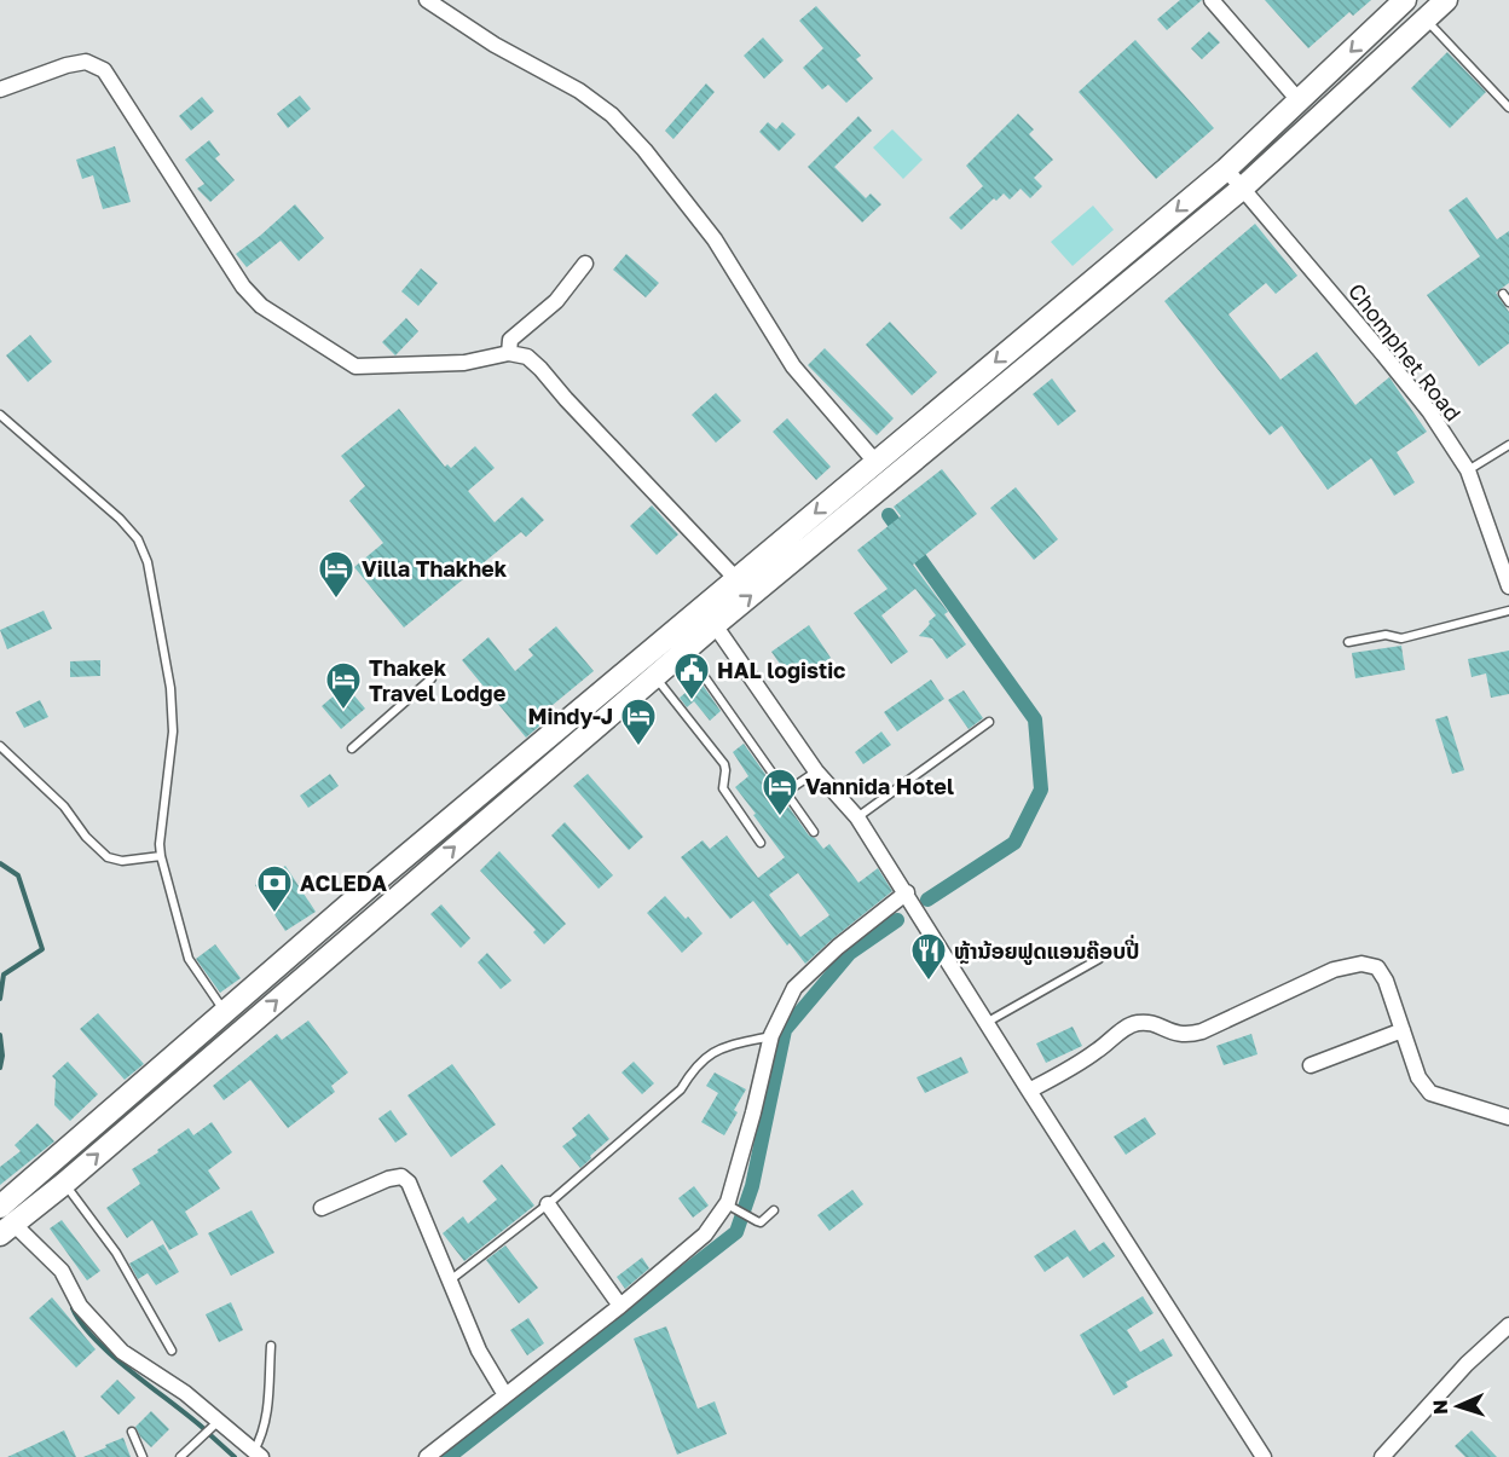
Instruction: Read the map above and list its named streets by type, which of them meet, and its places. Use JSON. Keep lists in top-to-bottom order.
{
  "streets": {
    "street": ["Chomphet Road"]
  },
  "places": {
    "hotel": [
      "Villa Thakhek",
      "Thakek Travel Lodge",
      "Mindy-J",
      "Vannida Hotel"
    ],
    "public building": ["HAL logistic"],
    "bank": ["ACLEDA"],
    "restaurant": ["ຫຼ້ານ້ອຍຟູດແອນຄ໊ອບປີ່"]
  },
  "north": "left"
}
